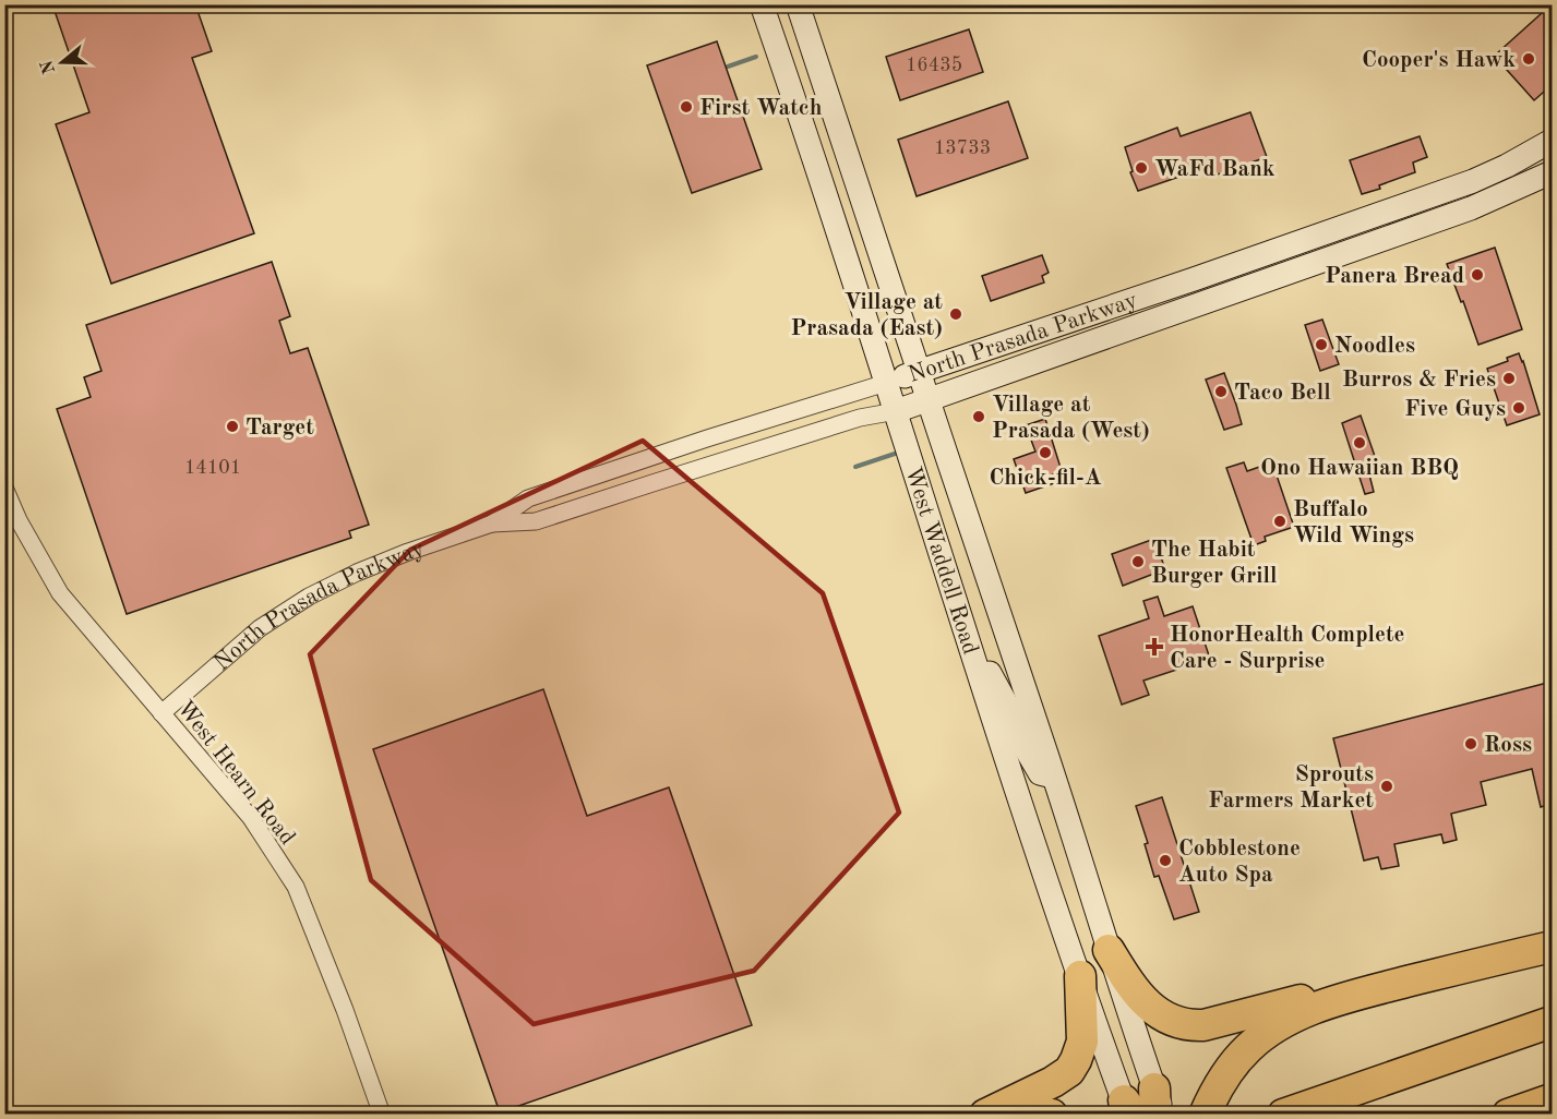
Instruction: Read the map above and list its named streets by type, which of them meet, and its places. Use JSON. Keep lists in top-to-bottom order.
{
  "streets": {
    "main road": ["North Prasada Parkway", "West Waddell Road"],
    "street": ["West Hearn Road"]
  },
  "crossings": [
    ["North Prasada Parkway", "West Waddell Road"],
    ["North Prasada Parkway", "West Hearn Road"]
  ],
  "places": {
    "other": [
      "Cooper's Hawk",
      "First Watch",
      "WaFd Bank",
      "Panera Bread",
      "Village at Prasada (East)",
      "Noodles",
      "Burros & Fries",
      "Taco Bell",
      "Five Guys",
      "Village at Prasada (West)",
      "Target",
      "Ono Hawaiian BBQ",
      "Chick-fil-A",
      "Buffalo Wild Wings",
      "The Habit Burger Grill",
      "Ross",
      "Sprouts Farmers Market",
      "Cobblestone Auto Spa"
    ],
    "health": ["HonorHealth Complete Care - Surprise"]
  },
  "house_numbers": ["16435", "13733", "14101"],
  "north": "left"
}
